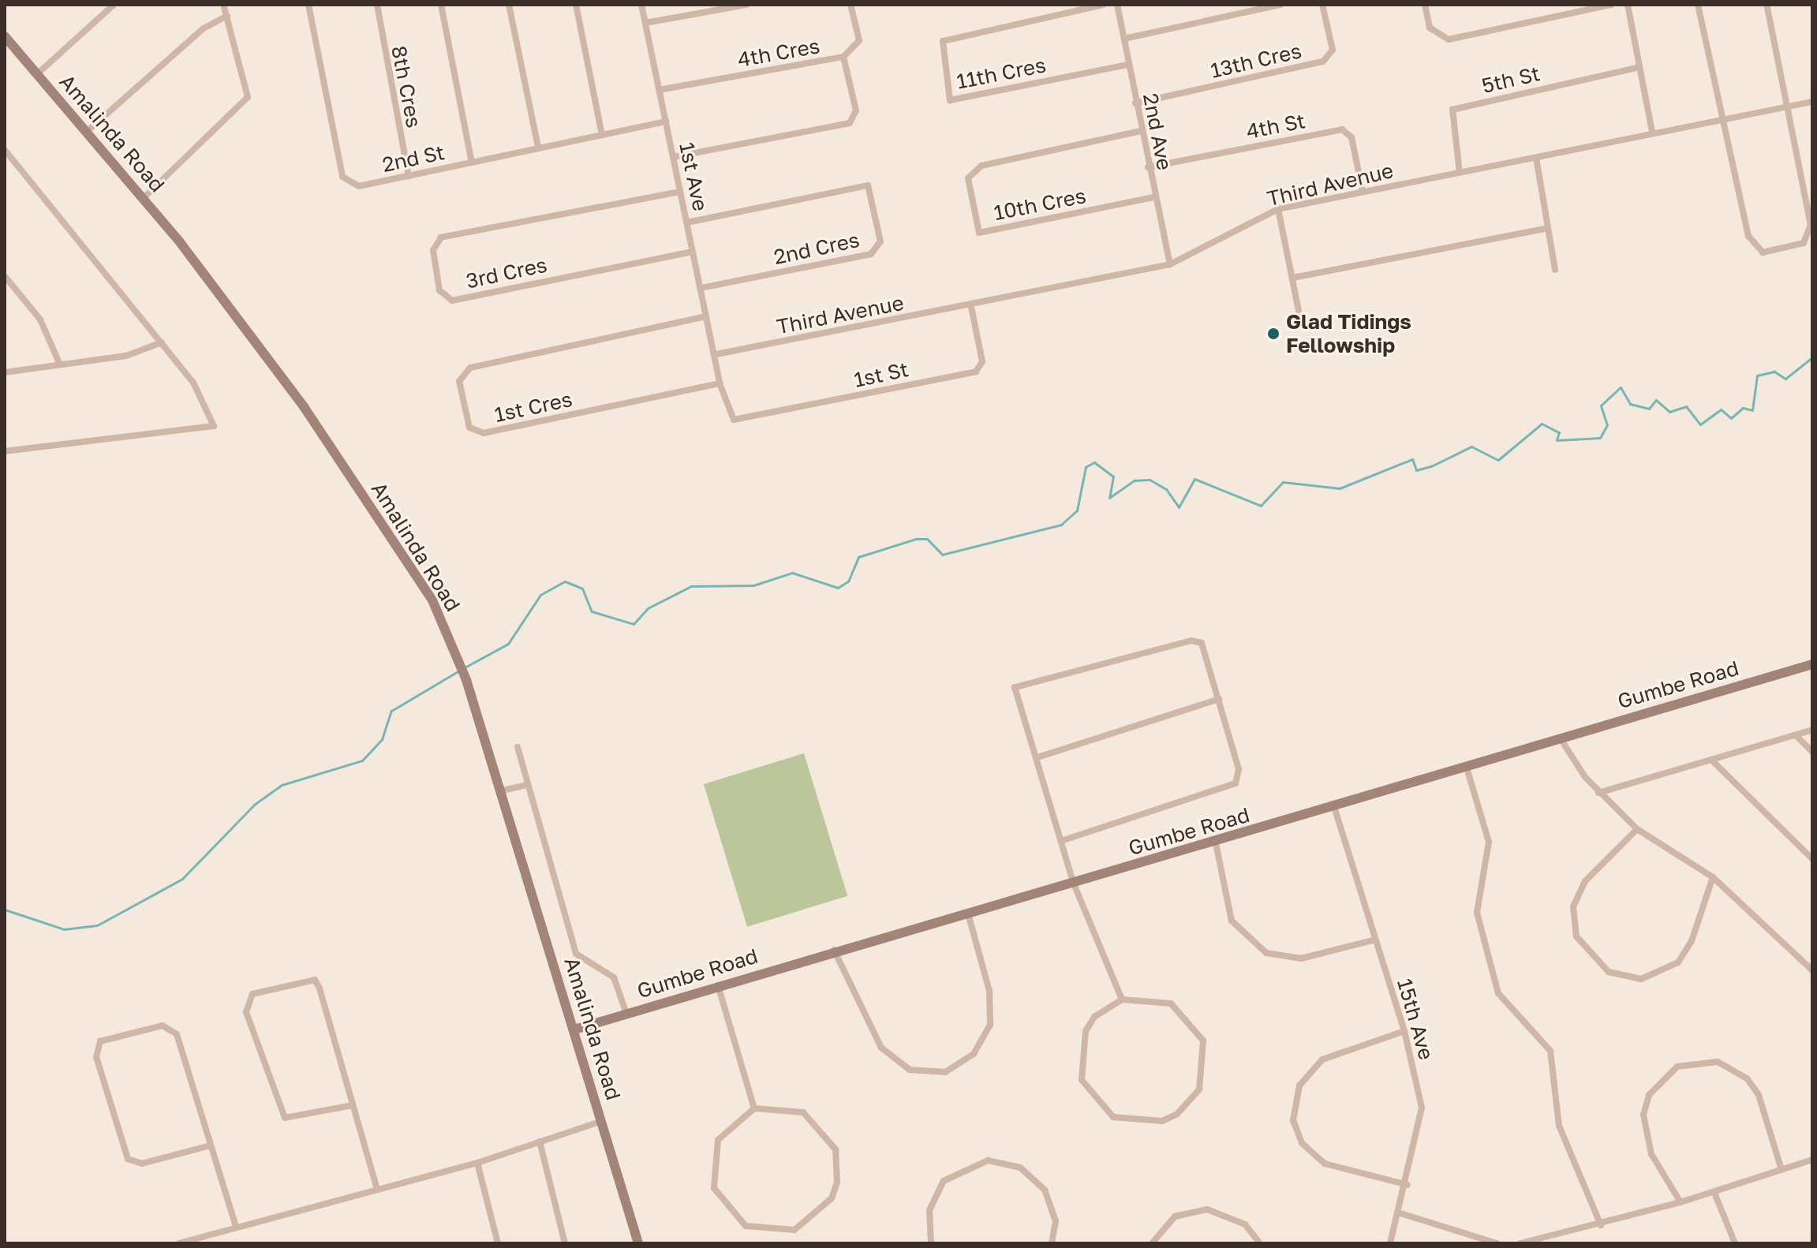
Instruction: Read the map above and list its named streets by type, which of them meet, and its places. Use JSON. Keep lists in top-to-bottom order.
{
  "streets": {
    "street": [
      "4th Cres",
      "13th Cres",
      "11th Cres",
      "5th St",
      "8th Cres",
      "4th St",
      "2nd Ave",
      "Amalinda Road",
      "2nd St",
      "1st Ave",
      "Third Avenue",
      "10th Cres",
      "2nd Cres",
      "3rd Cres",
      "1st St",
      "1st Cres",
      "Gumbe Road",
      "15th Ave"
    ]
  },
  "crossings": [
    ["4th Cres", "1st Ave"],
    ["13th Cres", "2nd Ave"],
    ["11th Cres", "2nd Ave"],
    ["5th St", "Third Avenue"],
    ["8th Cres", "2nd St"],
    ["4th St", "2nd Ave"],
    ["4th St", "Third Avenue"],
    ["2nd Ave", "Third Avenue"],
    ["2nd Ave", "10th Cres"],
    ["Amalinda Road", "Gumbe Road"],
    ["2nd St", "1st Ave"],
    ["1st Ave", "Third Avenue"],
    ["1st Ave", "2nd Cres"],
    ["1st Ave", "3rd Cres"],
    ["1st Ave", "1st St"],
    ["1st Ave", "1st Cres"],
    ["Third Avenue", "1st St"],
    ["Gumbe Road", "15th Ave"]
  ],
  "places": ["Glad Tidings Fellowship"]
}
